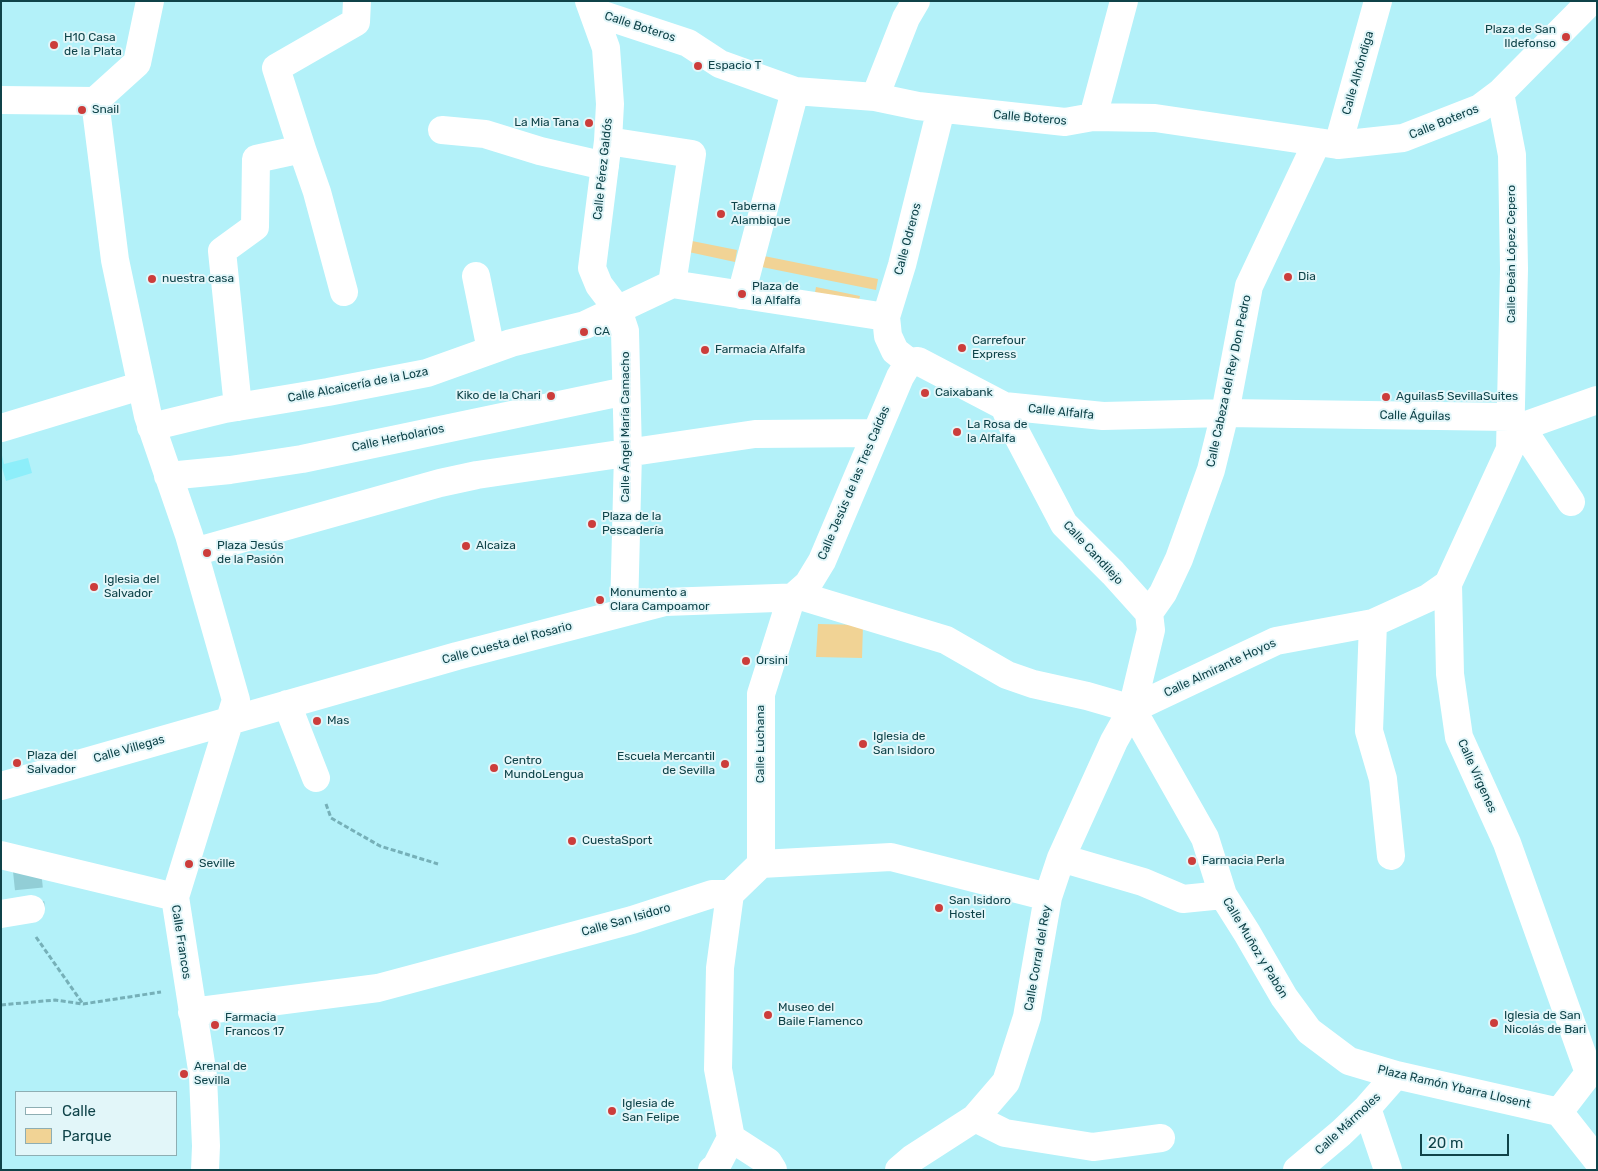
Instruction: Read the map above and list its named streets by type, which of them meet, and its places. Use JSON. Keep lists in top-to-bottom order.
{
  "streets": {
    "street": [
      "Calle Boteros",
      "Calle Alhóndiga",
      "Calle Pérez Galdós",
      "Calle Odreros",
      "Calle Deán López Cepero",
      "Calle Cabeza del Rey Don Pedro",
      "Calle Alcaicería de la Loza",
      "Calle Alfalfa",
      "Calle Águilas",
      "Calle Ángel María Camacho",
      "Calle Herbolarios",
      "Calle Jesús de las Tres Caídas",
      "Calle Candilejo",
      "Calle Cuesta del Rosario",
      "Calle Almirante Hoyos",
      "Calle Luchana",
      "Calle Villegas",
      "Calle Vírgenes",
      "Calle San Isidoro",
      "Calle Francos",
      "Calle Muñoz y Pabón",
      "Calle Corral del Rey",
      "Plaza Ramón Ybarra Llosent",
      "Calle Mármoles"
    ]
  },
  "crossings": [
    ["Calle Boteros", "Calle Alhóndiga"],
    ["Calle Boteros", "Calle Pérez Galdós"],
    ["Calle Boteros", "Calle Odreros"],
    ["Calle Boteros", "Calle Deán López Cepero"],
    ["Calle Boteros", "Calle Cabeza del Rey Don Pedro"],
    ["Calle Alhóndiga", "Calle Cabeza del Rey Don Pedro"],
    ["Calle Pérez Galdós", "Calle Alcaicería de la Loza"],
    ["Calle Pérez Galdós", "Calle Ángel María Camacho"],
    ["Calle Odreros", "Calle Alfalfa"],
    ["Calle Odreros", "Calle Jesús de las Tres Caídas"],
    ["Calle Deán López Cepero", "Calle Águilas"],
    ["Calle Deán López Cepero", "Calle Vírgenes"],
    ["Calle Cabeza del Rey Don Pedro", "Calle Alfalfa"],
    ["Calle Cabeza del Rey Don Pedro", "Calle Águilas"],
    ["Calle Cabeza del Rey Don Pedro", "Calle Candilejo"],
    ["Calle Alcaicería de la Loza", "Calle Ángel María Camacho"],
    ["Calle Alcaicería de la Loza", "Calle Francos"],
    ["Calle Alfalfa", "Calle Águilas"],
    ["Calle Alfalfa", "Calle Jesús de las Tres Caídas"],
    ["Calle Alfalfa", "Calle Candilejo"],
    ["Calle Águilas", "Calle Vírgenes"],
    ["Calle Ángel María Camacho", "Calle Herbolarios"],
    ["Calle Ángel María Camacho", "Calle Cuesta del Rosario"],
    ["Calle Herbolarios", "Calle Francos"],
    ["Calle Jesús de las Tres Caídas", "Calle Cuesta del Rosario"],
    ["Calle Jesús de las Tres Caídas", "Calle Luchana"],
    ["Calle Cuesta del Rosario", "Calle Almirante Hoyos"],
    ["Calle Cuesta del Rosario", "Calle Luchana"],
    ["Calle Cuesta del Rosario", "Calle Villegas"],
    ["Calle Cuesta del Rosario", "Calle Francos"],
    ["Calle Cuesta del Rosario", "Calle Muñoz y Pabón"],
    ["Calle Cuesta del Rosario", "Calle Corral del Rey"],
    ["Calle Almirante Hoyos", "Calle Vírgenes"],
    ["Calle Almirante Hoyos", "Calle Muñoz y Pabón"],
    ["Calle Almirante Hoyos", "Calle Corral del Rey"],
    ["Calle Villegas", "Calle Francos"],
    ["Calle San Isidoro", "Calle Francos"],
    ["Calle Muñoz y Pabón", "Calle Corral del Rey"],
    ["Calle Muñoz y Pabón", "Plaza Ramón Ybarra Llosent"],
    ["Plaza Ramón Ybarra Llosent", "Calle Mármoles"]
  ],
  "places": [
    "Plaza de San Ildefonso",
    "H10 Casa de la Plata",
    "Espacio T",
    "Snail",
    "La Mia Tana",
    "Taberna Alambique",
    "Dia",
    "nuestra casa",
    "Plaza de la Alfalfa",
    "CA",
    "Carrefour Express",
    "Farmacia Alfalfa",
    "Caixabank",
    "Kiko de la Chari",
    "Aguilas5 SevillaSuites",
    "La Rosa de la Alfalfa",
    "Plaza de la Pescadería",
    "Alcaiza",
    "Plaza Jesús de la Pasión",
    "Iglesia del Salvador",
    "Monumento a Clara Campoamor",
    "Orsini",
    "Mas",
    "Iglesia de San Isidoro",
    "Plaza del Salvador",
    "Escuela Mercantil de Sevilla",
    "Centro MundoLengua",
    "CuestaSport",
    "Farmacia Perla",
    "Seville",
    "San Isidoro Hostel",
    "Museo del Baile Flamenco",
    "Iglesia de San Nicolás de Bari",
    "Farmacia Francos 17",
    "Arenal de Sevilla",
    "Iglesia de San Felipe"
  ],
  "legend": ["Calle", "Parque"],
  "scale_bar": "20 m"
}
